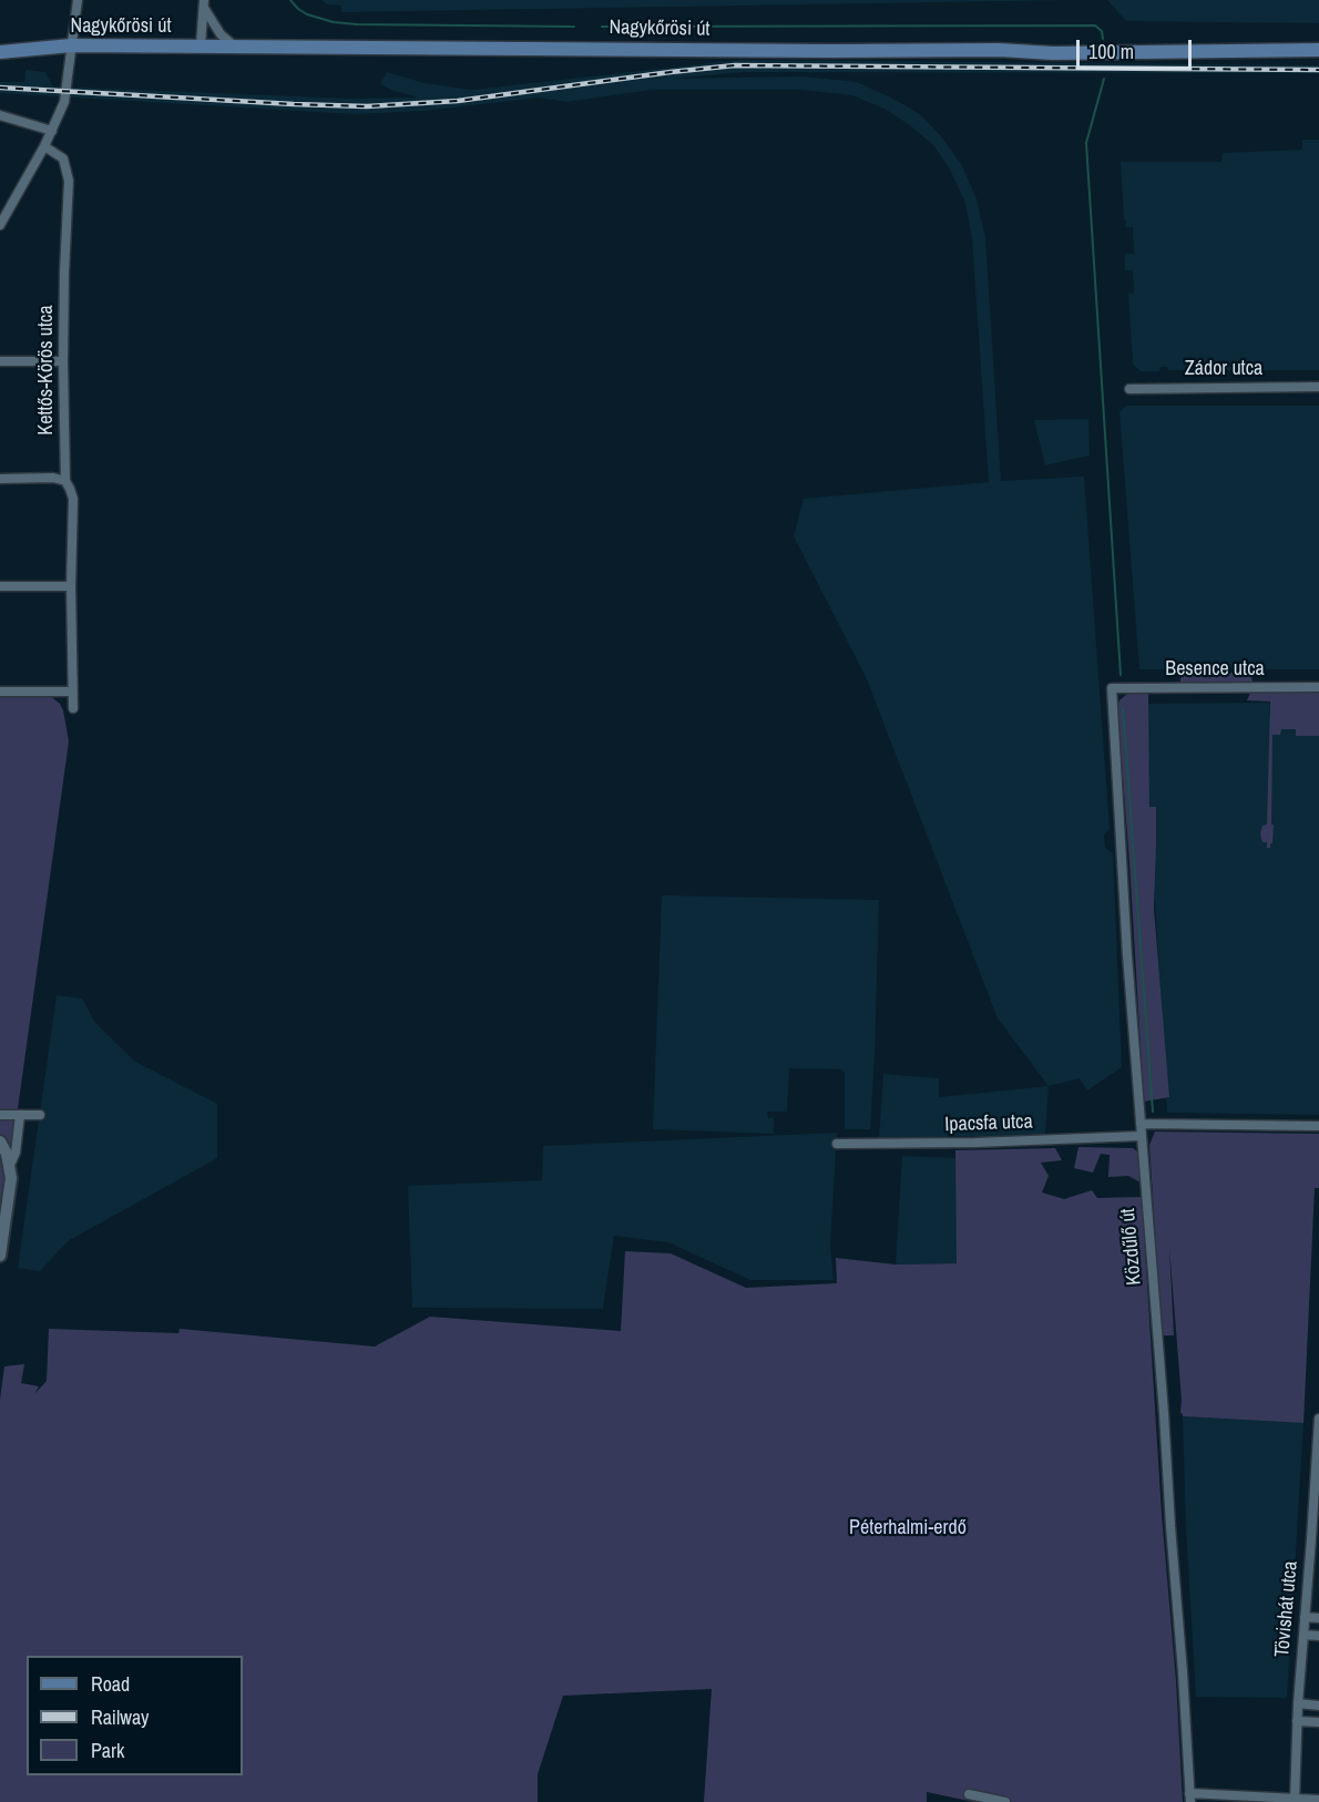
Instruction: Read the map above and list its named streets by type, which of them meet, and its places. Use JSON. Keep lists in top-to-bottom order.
{
  "streets": {
    "main road": ["Nagykőrösi út"],
    "street": [
      "Zádor utca",
      "Kettős-Körös utca",
      "Besence utca",
      "Ipacsfa utca",
      "Közdűlő út",
      "Tövishát utca"
    ]
  },
  "crossings": [
    ["Besence utca", "Közdűlő út"],
    ["Ipacsfa utca", "Közdűlő út"]
  ],
  "parks": ["Péterhalmi-erdő"],
  "legend": ["Road", "Railway", "Park"],
  "scale_bar": "100 m"
}
